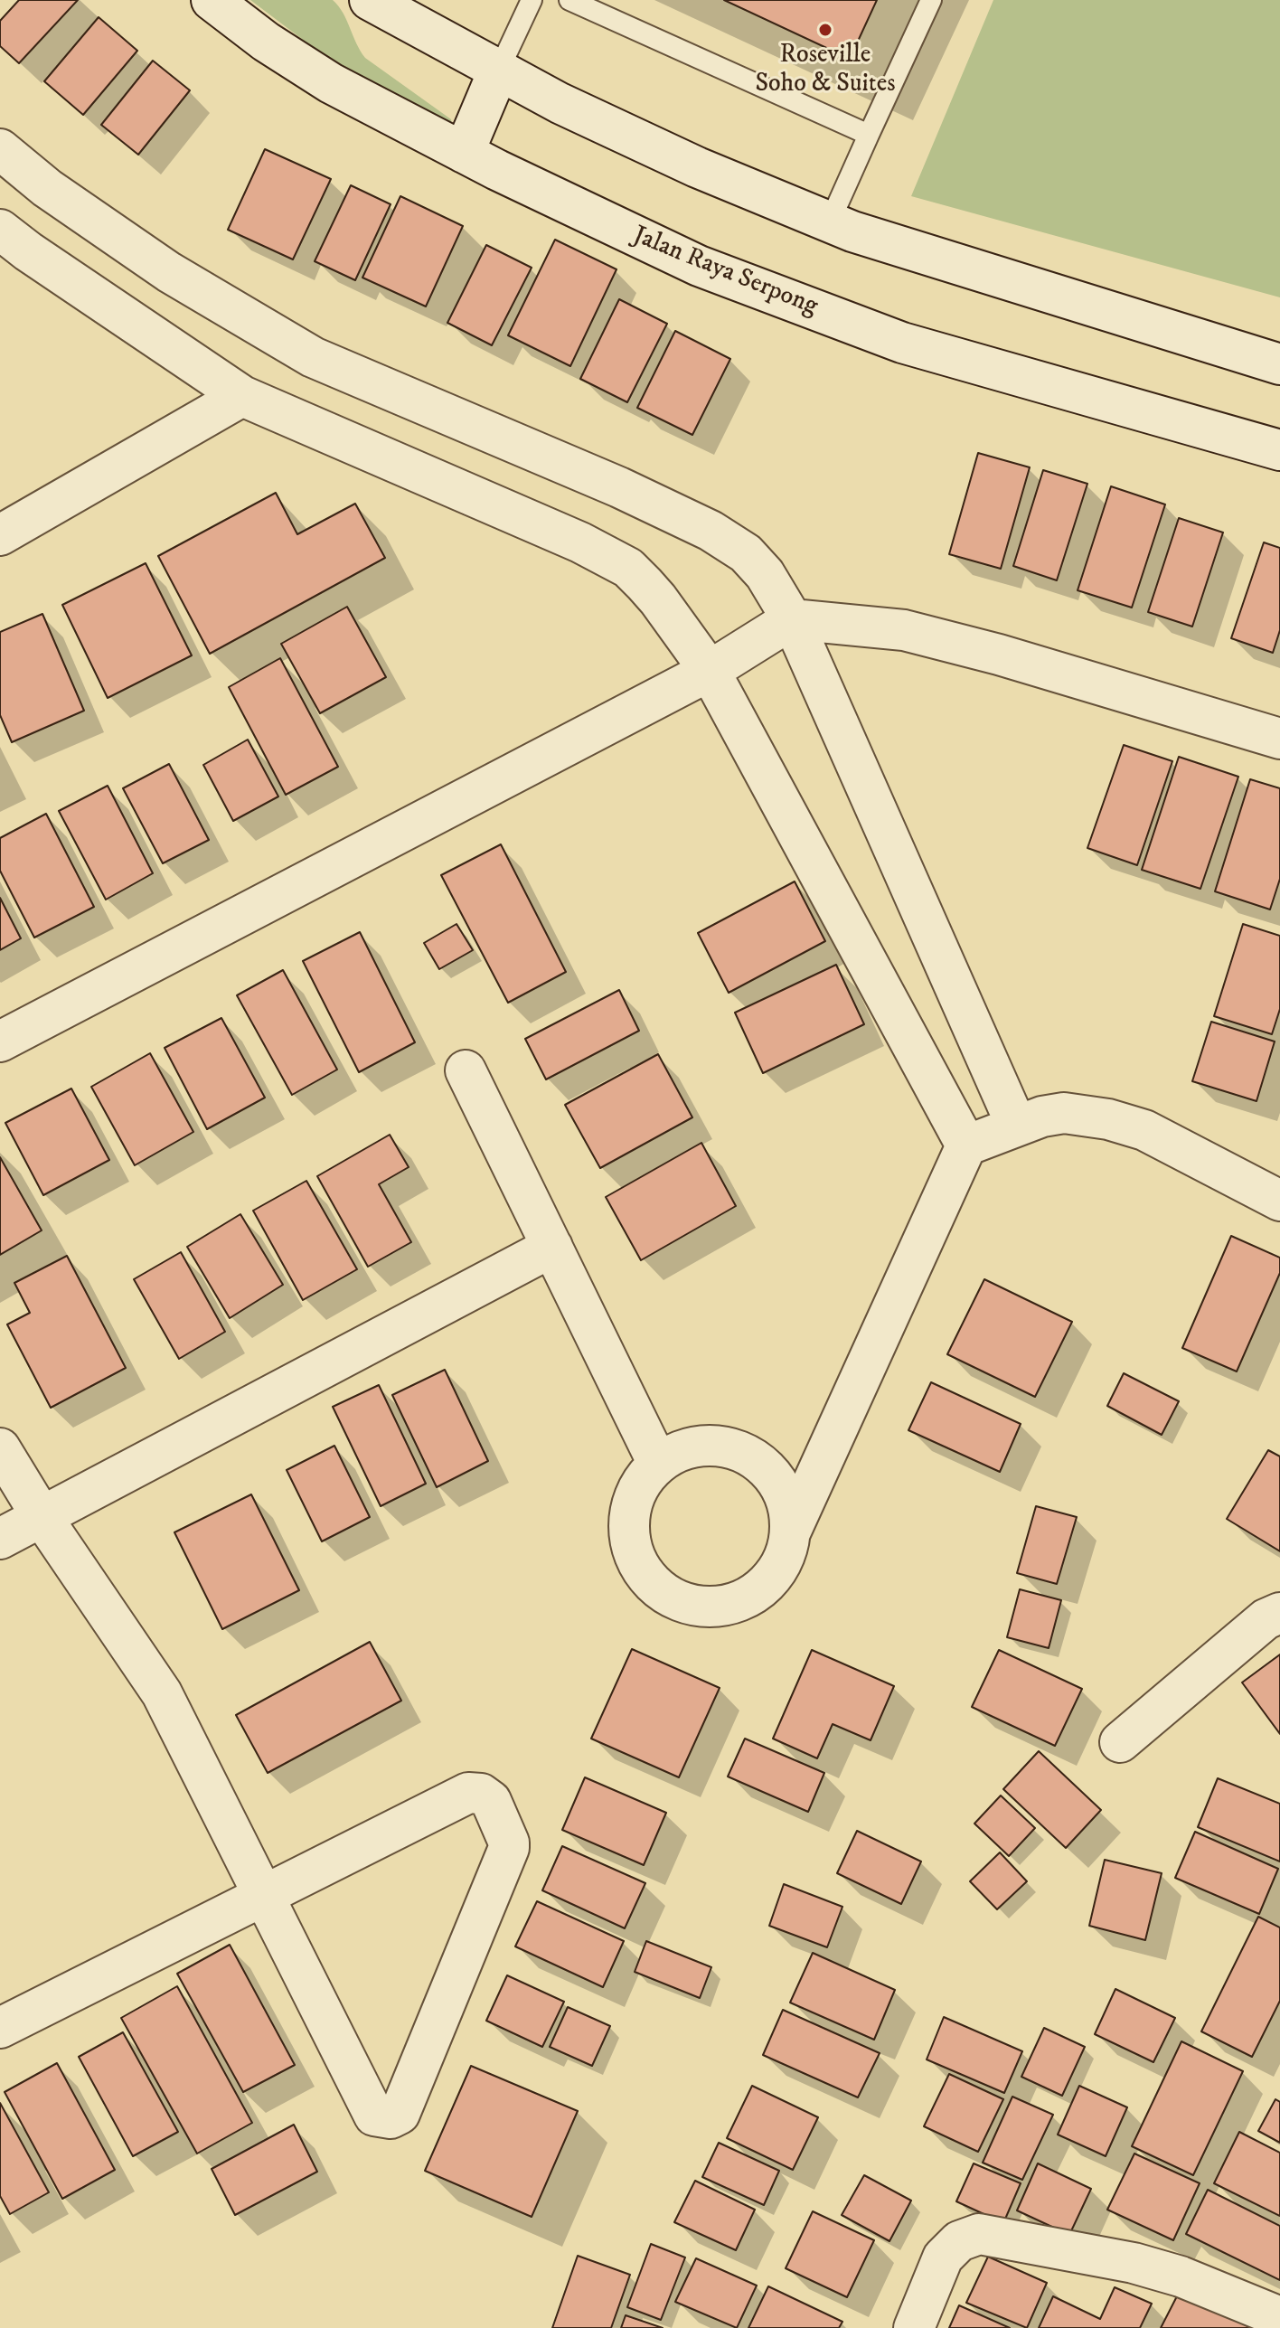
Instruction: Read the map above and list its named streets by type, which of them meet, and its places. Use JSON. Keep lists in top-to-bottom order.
{
  "streets": {
    "street": ["Jalan Raya Serpong"]
  },
  "places": ["Roseville Soho & Suites"]
}
